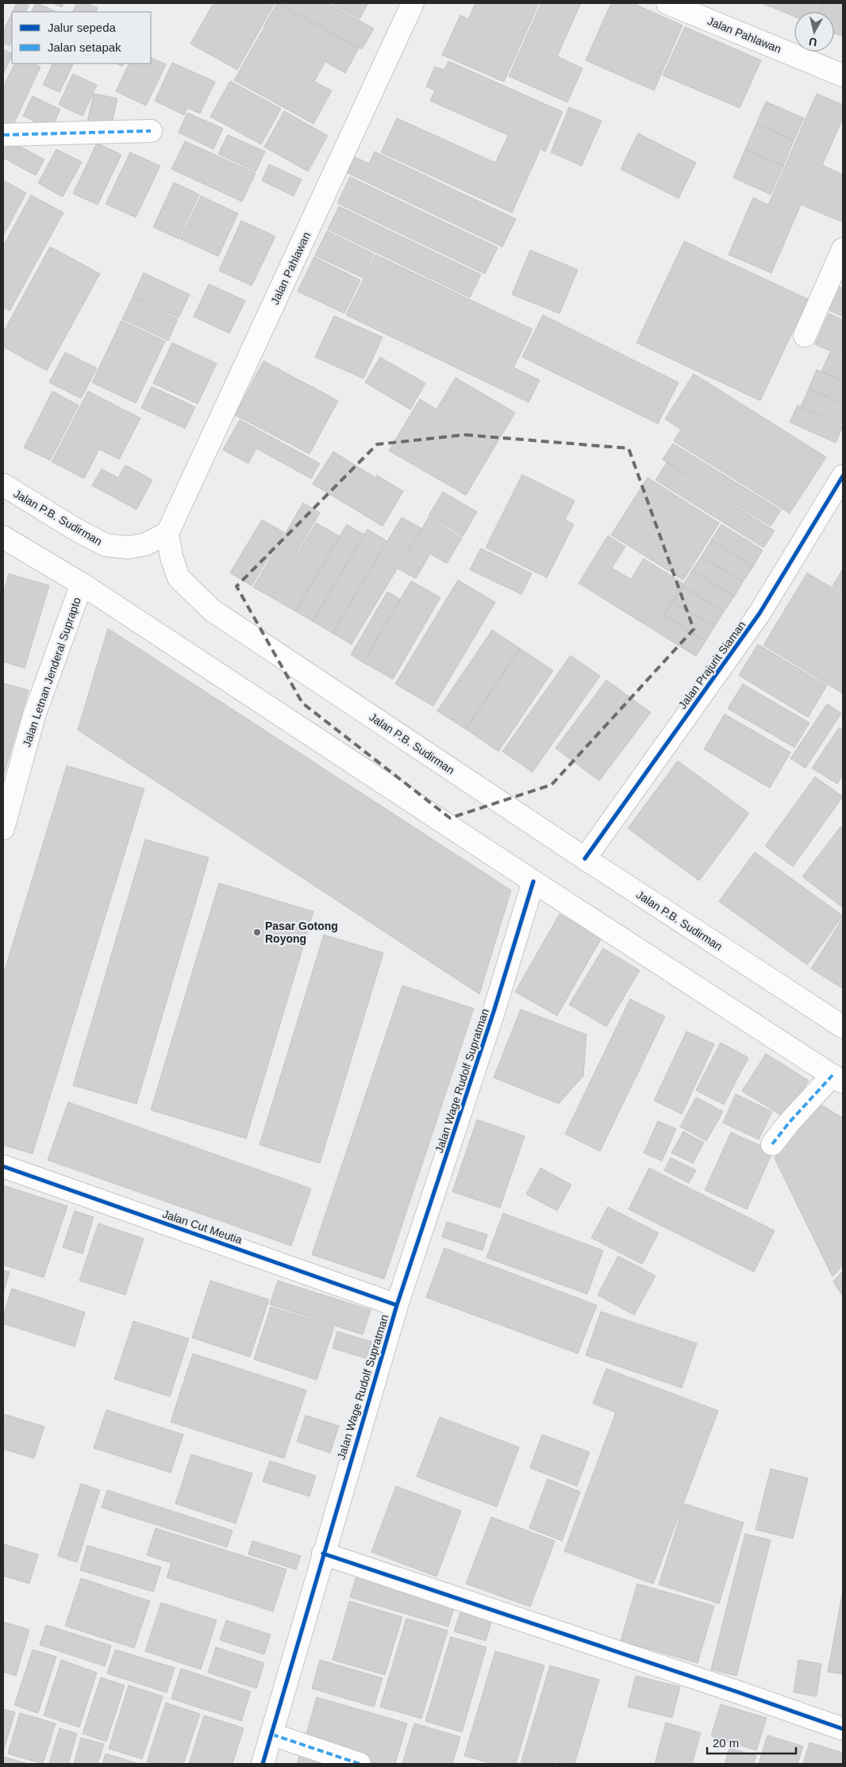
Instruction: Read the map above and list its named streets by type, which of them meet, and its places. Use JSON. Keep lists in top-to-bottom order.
{
  "streets": {
    "street": [
      "Jalan Pahlawan",
      "Jalan P.B. Sudirman",
      "Jalan Prajurit Siaman",
      "Jalan Letnan Jenderal Suprapto",
      "Jalan Wage Rudolf Supratman",
      "Jalan Cut Meutia"
    ]
  },
  "crossings": [
    ["Jalan Pahlawan", "Jalan P.B. Sudirman"],
    ["Jalan P.B. Sudirman", "Jalan Prajurit Siaman"],
    ["Jalan Wage Rudolf Supratman", "Jalan Cut Meutia"]
  ],
  "places": ["Pasar Gotong Royong"],
  "legend": ["Jalur sepeda", "Jalan setapak"],
  "scale_bar": "20 m",
  "north": "bottom"
}
